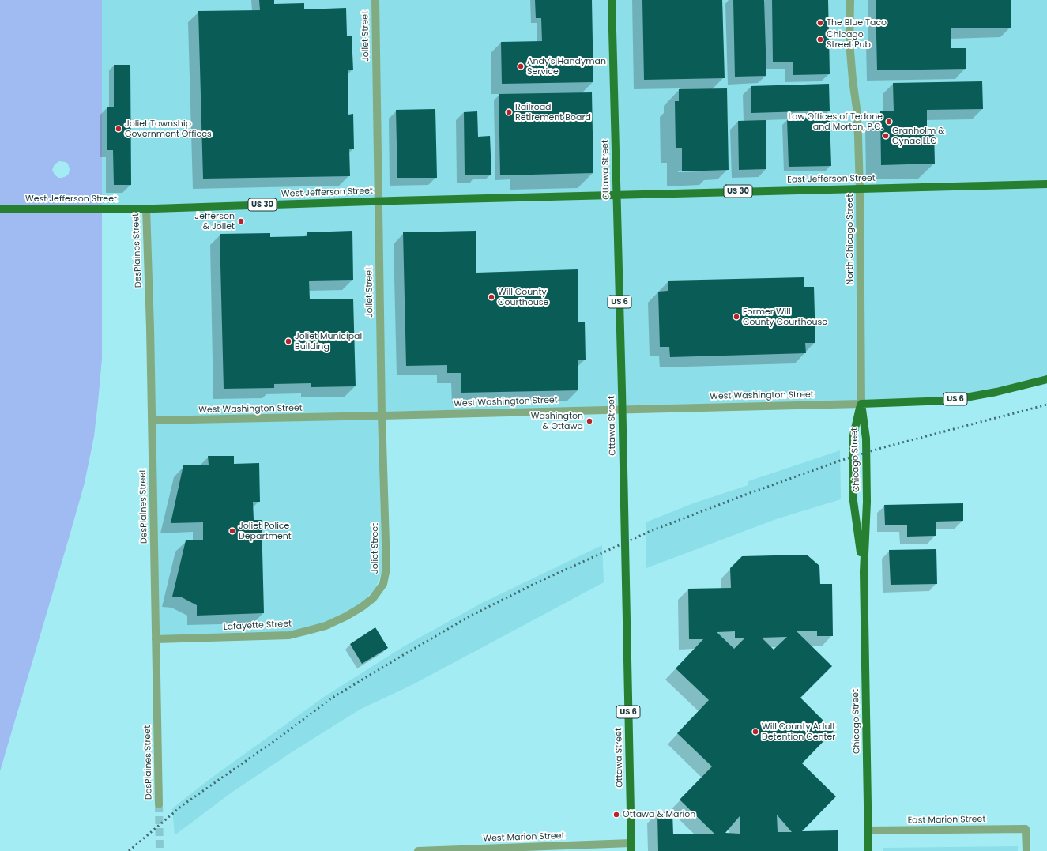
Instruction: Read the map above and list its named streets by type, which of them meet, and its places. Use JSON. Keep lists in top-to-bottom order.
{
  "streets": {
    "main road": [
      "Ottawa Street",
      "East Jefferson Street",
      "US 30",
      "West Jefferson Street",
      "US 6",
      "Chicago Street"
    ],
    "street": [
      "Joliet Street",
      "North Chicago Street",
      "DesPlaines Street",
      "West Washington Street",
      "Lafayette Street",
      "East Marion Street",
      "West Marion Street"
    ]
  },
  "crossings": [
    ["Joliet Street", "West Jefferson Street"],
    ["Joliet Street", "West Washington Street"],
    ["Joliet Street", "Lafayette Street"],
    ["Ottawa Street", "East Jefferson Street"],
    ["Ottawa Street", "West Jefferson Street"],
    ["Ottawa Street", "West Washington Street"],
    ["Ottawa Street", "West Marion Street"],
    ["East Jefferson Street", "West Jefferson Street"],
    ["East Jefferson Street", "North Chicago Street"],
    ["West Jefferson Street", "DesPlaines Street"],
    ["North Chicago Street", "US 6"],
    ["North Chicago Street", "West Washington Street"],
    ["North Chicago Street", "Chicago Street"],
    ["DesPlaines Street", "West Washington Street"],
    ["DesPlaines Street", "Lafayette Street"],
    ["US 6", "West Washington Street"],
    ["US 6", "Chicago Street"],
    ["West Washington Street", "Chicago Street"],
    ["Chicago Street", "East Marion Street"]
  ],
  "places": [
    "The Blue Taco",
    "Chicago Street Pub",
    "Andy's Handyman Service",
    "Railroad Retirement Board",
    "Law Offices of Tedone and Morton, P.C.",
    "Joliet Township Government Offices",
    "Granholm & Gynac LLC",
    "Jefferson & Joliet",
    "Will County Courthouse",
    "Former Will County Courthouse",
    "Joliet Municipal Building",
    "Washington & Ottawa",
    "Joliet Police Department",
    "Will County Adult Detention Center",
    "Ottawa & Marion"
  ]
}
